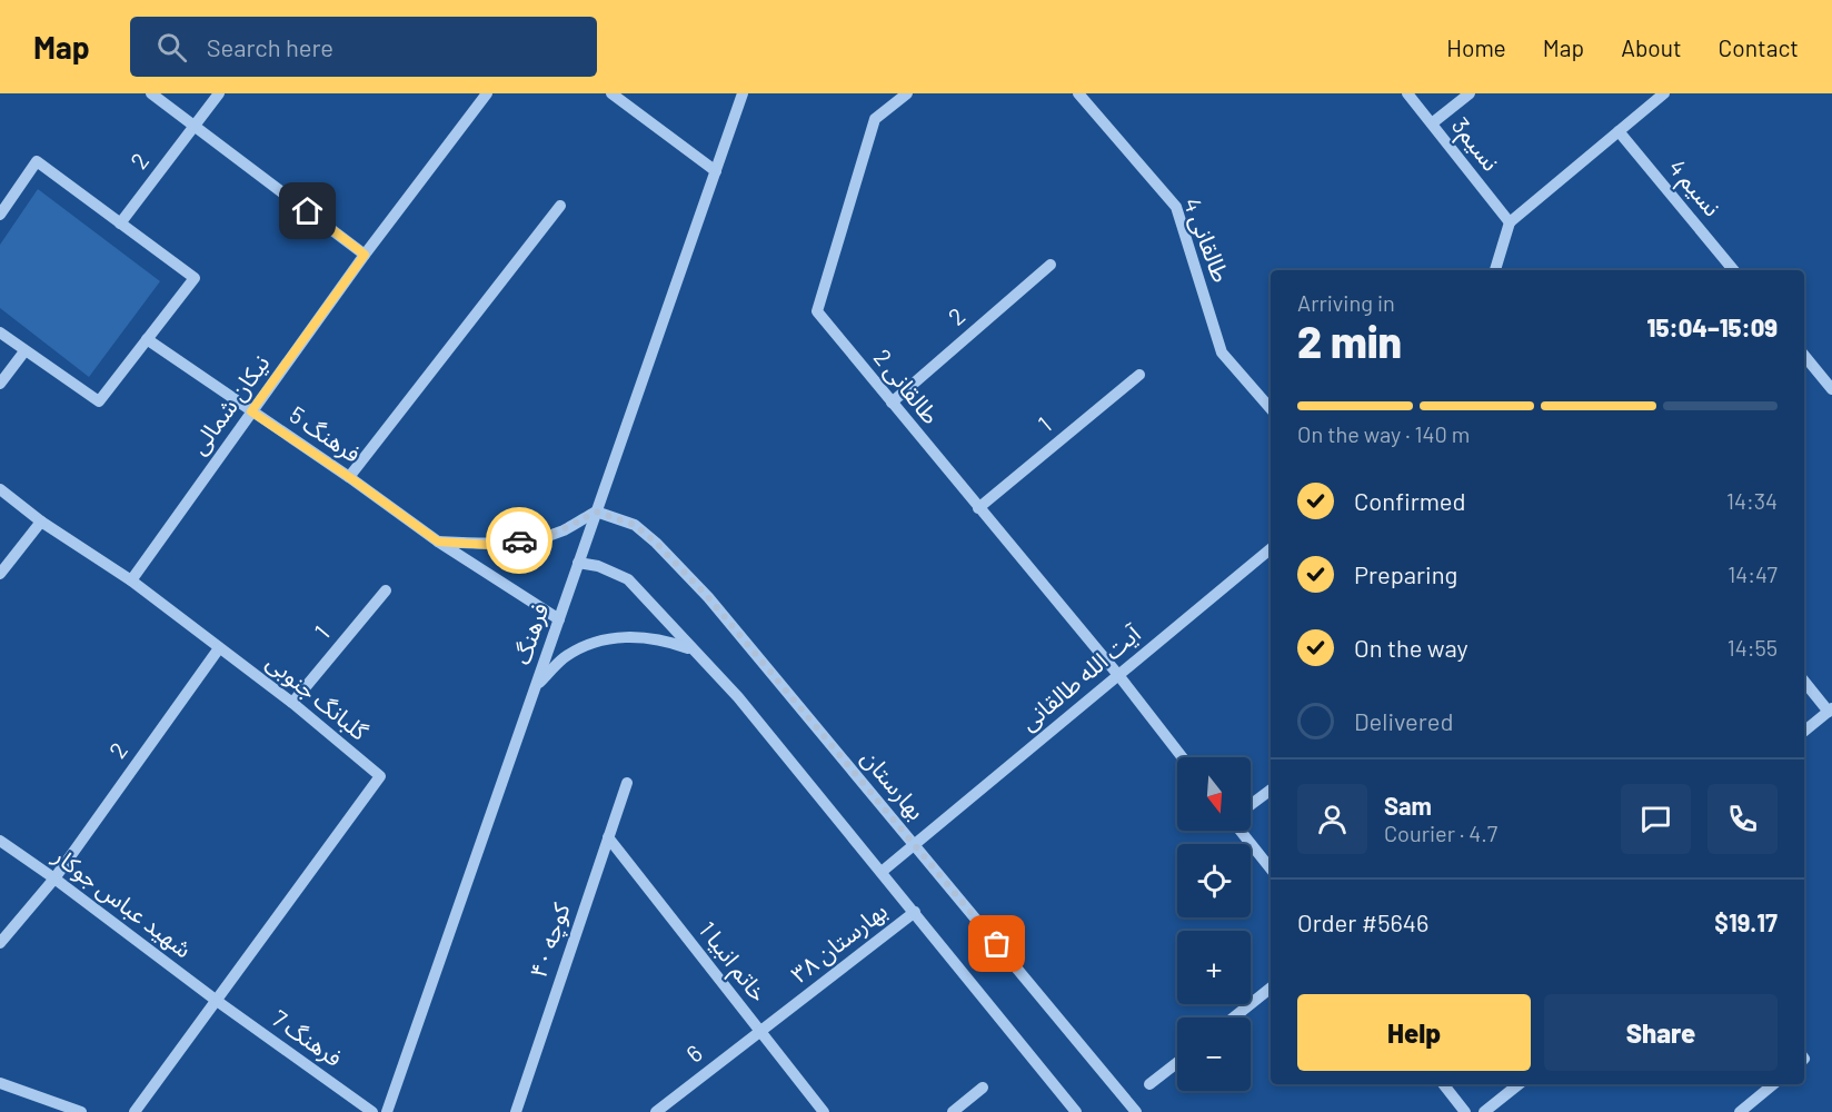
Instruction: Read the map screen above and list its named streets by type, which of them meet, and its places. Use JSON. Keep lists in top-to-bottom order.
{
  "streets": {
    "street": [
      "نسیم3",
      "2",
      "نسیم 4",
      "طالقانی 4",
      "طالقانی 2",
      "نیکان شمالی",
      "1",
      "فرهنگ 5",
      "فرهنگ",
      "آیت الله طالقانی",
      "گلبانگ جنوبی",
      "بهارستان",
      "شهید عباس جوکار",
      "کوچه ۴۰",
      "بهارستان ۳۸",
      "خاتم انبیا 1",
      "فرهنگ 7",
      "6"
    ]
  },
  "crossings": [
    ["2", "طالقانی 2"],
    ["2", "گلبانگ جنوبی"],
    ["2", "شهید عباس جوکار"],
    ["طالقانی 2", "1"],
    ["طالقانی 2", "آیت الله طالقانی"],
    ["نیکان شمالی", "فرهنگ 5"],
    ["نیکان شمالی", "گلبانگ جنوبی"],
    ["1", "گلبانگ جنوبی"],
    ["فرهنگ 5", "فرهنگ"],
    ["فرهنگ", "بهارستان"],
    ["آیت الله طالقانی", "بهارستان"],
    ["گلبانگ جنوبی", "شهید عباس جوکار"],
    ["گلبانگ جنوبی", "فرهنگ 7"],
    ["شهید عباس جوکار", "فرهنگ 7"],
    ["کوچه ۴۰", "خاتم انبیا 1"],
    ["بهارستان ۳۸", "خاتم انبیا 1"],
    ["بهارستان ۳۸", "6"],
    ["خاتم انبیا 1", "6"]
  ],
  "north": "bottom",
  "page": {
    "header": "Map",
    "search": "Search here",
    "nav": [
      "Home",
      "Map",
      "About",
      "Contact"
    ],
    "heading": ["2 min", "Arriving in", "15:04–15:09"],
    "panel": [
      "Sam",
      "Courier · 4.7",
      "Order #5646",
      "$19.17"
    ],
    "bar": "On the way · 140 m",
    "list": [
      ["Confirmed", "14:34"],
      ["Preparing", "14:47"],
      ["On the way", "14:55"],
      "Delivered"
    ],
    "map_buttons": ["+", "−"],
    "buttons": ["Help", "Share"]
  }
}
